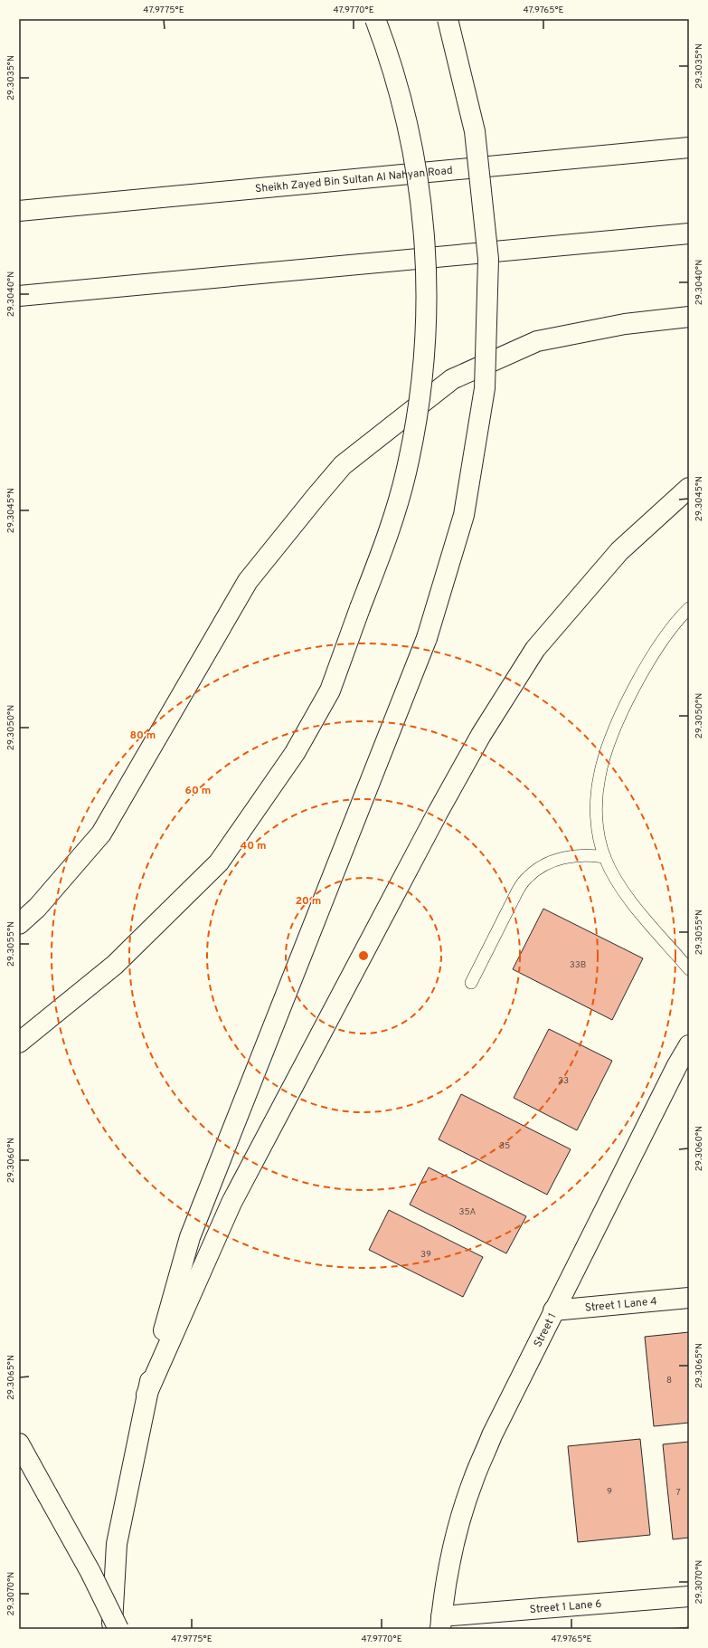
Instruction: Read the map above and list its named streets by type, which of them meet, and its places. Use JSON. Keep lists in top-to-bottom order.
{
  "streets": {
    "main road": [
      "Sheikh Zayed Bin Sultan Al Nahyan Road",
      "Street 1 Lane 4",
      "Street 1",
      "Street 1 Lane 6"
    ]
  },
  "crossings": [
    ["Street 1 Lane 4", "Street 1"],
    ["Street 1", "Street 1 Lane 6"]
  ],
  "house_numbers": [
    "33B",
    "33",
    "35",
    "35A",
    "39",
    "8",
    "9",
    "7"
  ],
  "coordinates": [
    "47.9775°E",
    "47.9770°E",
    "47.9765°E",
    "29.3035°N",
    "29.3040°N",
    "29.3045°N",
    "29.3050°N",
    "29.3055°N",
    "29.3060°N",
    "29.3065°N",
    "29.3070°N"
  ],
  "rings": [
    "80 m",
    "60 m",
    "40 m",
    "20 m"
  ]
}
